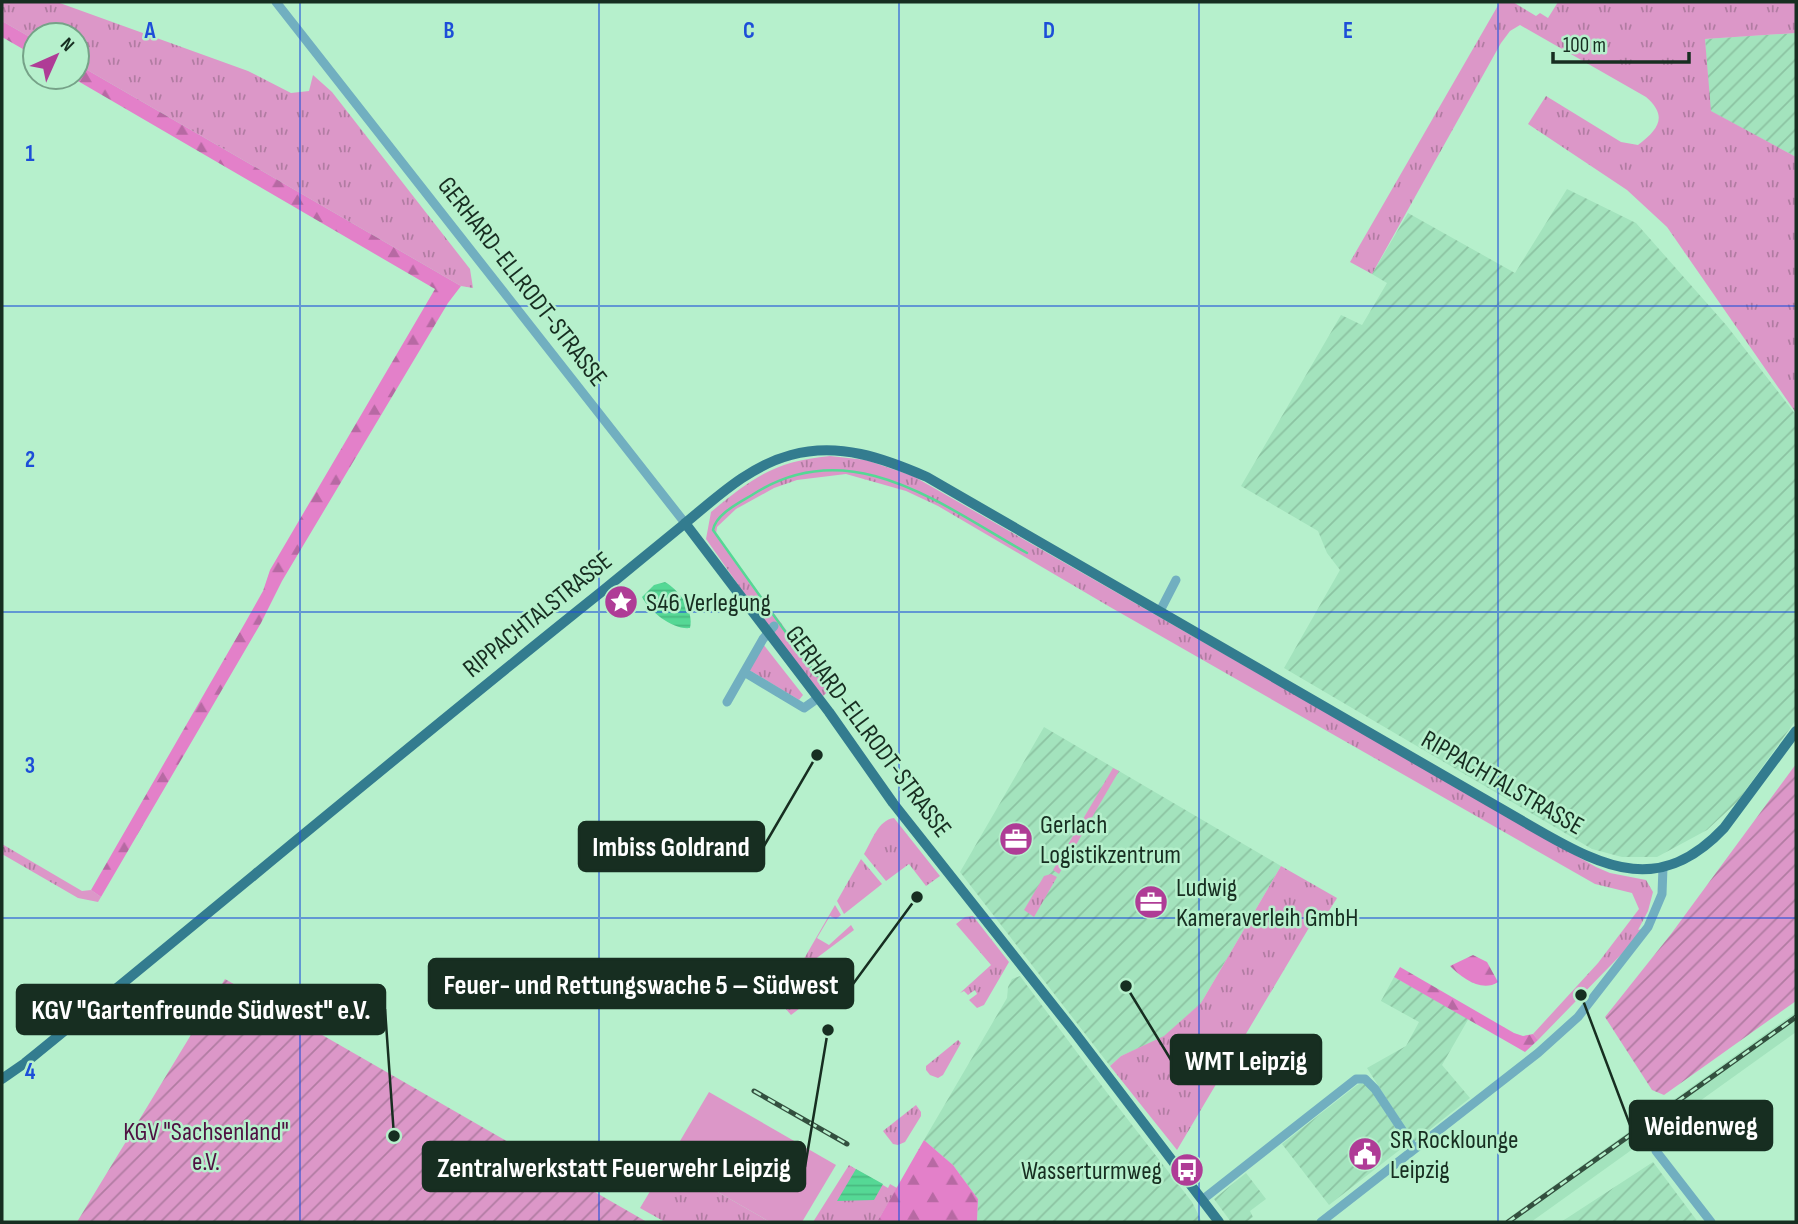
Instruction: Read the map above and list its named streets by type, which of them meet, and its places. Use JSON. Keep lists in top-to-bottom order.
{
  "streets": {
    "main road": ["GERHARD-ELLRODT-STRASSE", "RIPPACHTALSTRASSE"]
  },
  "crossings": [
    ["GERHARD-ELLRODT-STRASSE", "RIPPACHTALSTRASSE"]
  ],
  "parks": ["KGV \"Sachsenland\" e.V."],
  "places": {
    "place": ["S46 Verlegung"],
    "other": [
      "Imbiss Goldrand",
      "Feuer- und Rettungswache 5 – Südwest",
      "WMT Leipzig",
      "Weidenweg",
      "Zentralwerkstatt Feuerwehr Leipzig",
      "KGV \"Gartenfreunde Südwest\" e.V."
    ],
    "office": ["Gerlach Logistikzentrum", "Ludwig Kameraverleih GmbH"],
    "public building": ["SR Rocklounge Leipzig"],
    "bus stop": ["Wasserturmweg"]
  },
  "scale_bar": "100 m",
  "north": "top right",
  "grid": {
    "columns": [
      "A",
      "B",
      "C",
      "D",
      "E"
    ],
    "rows": [
      "1",
      "2",
      "3",
      "4"
    ]
  }
}
